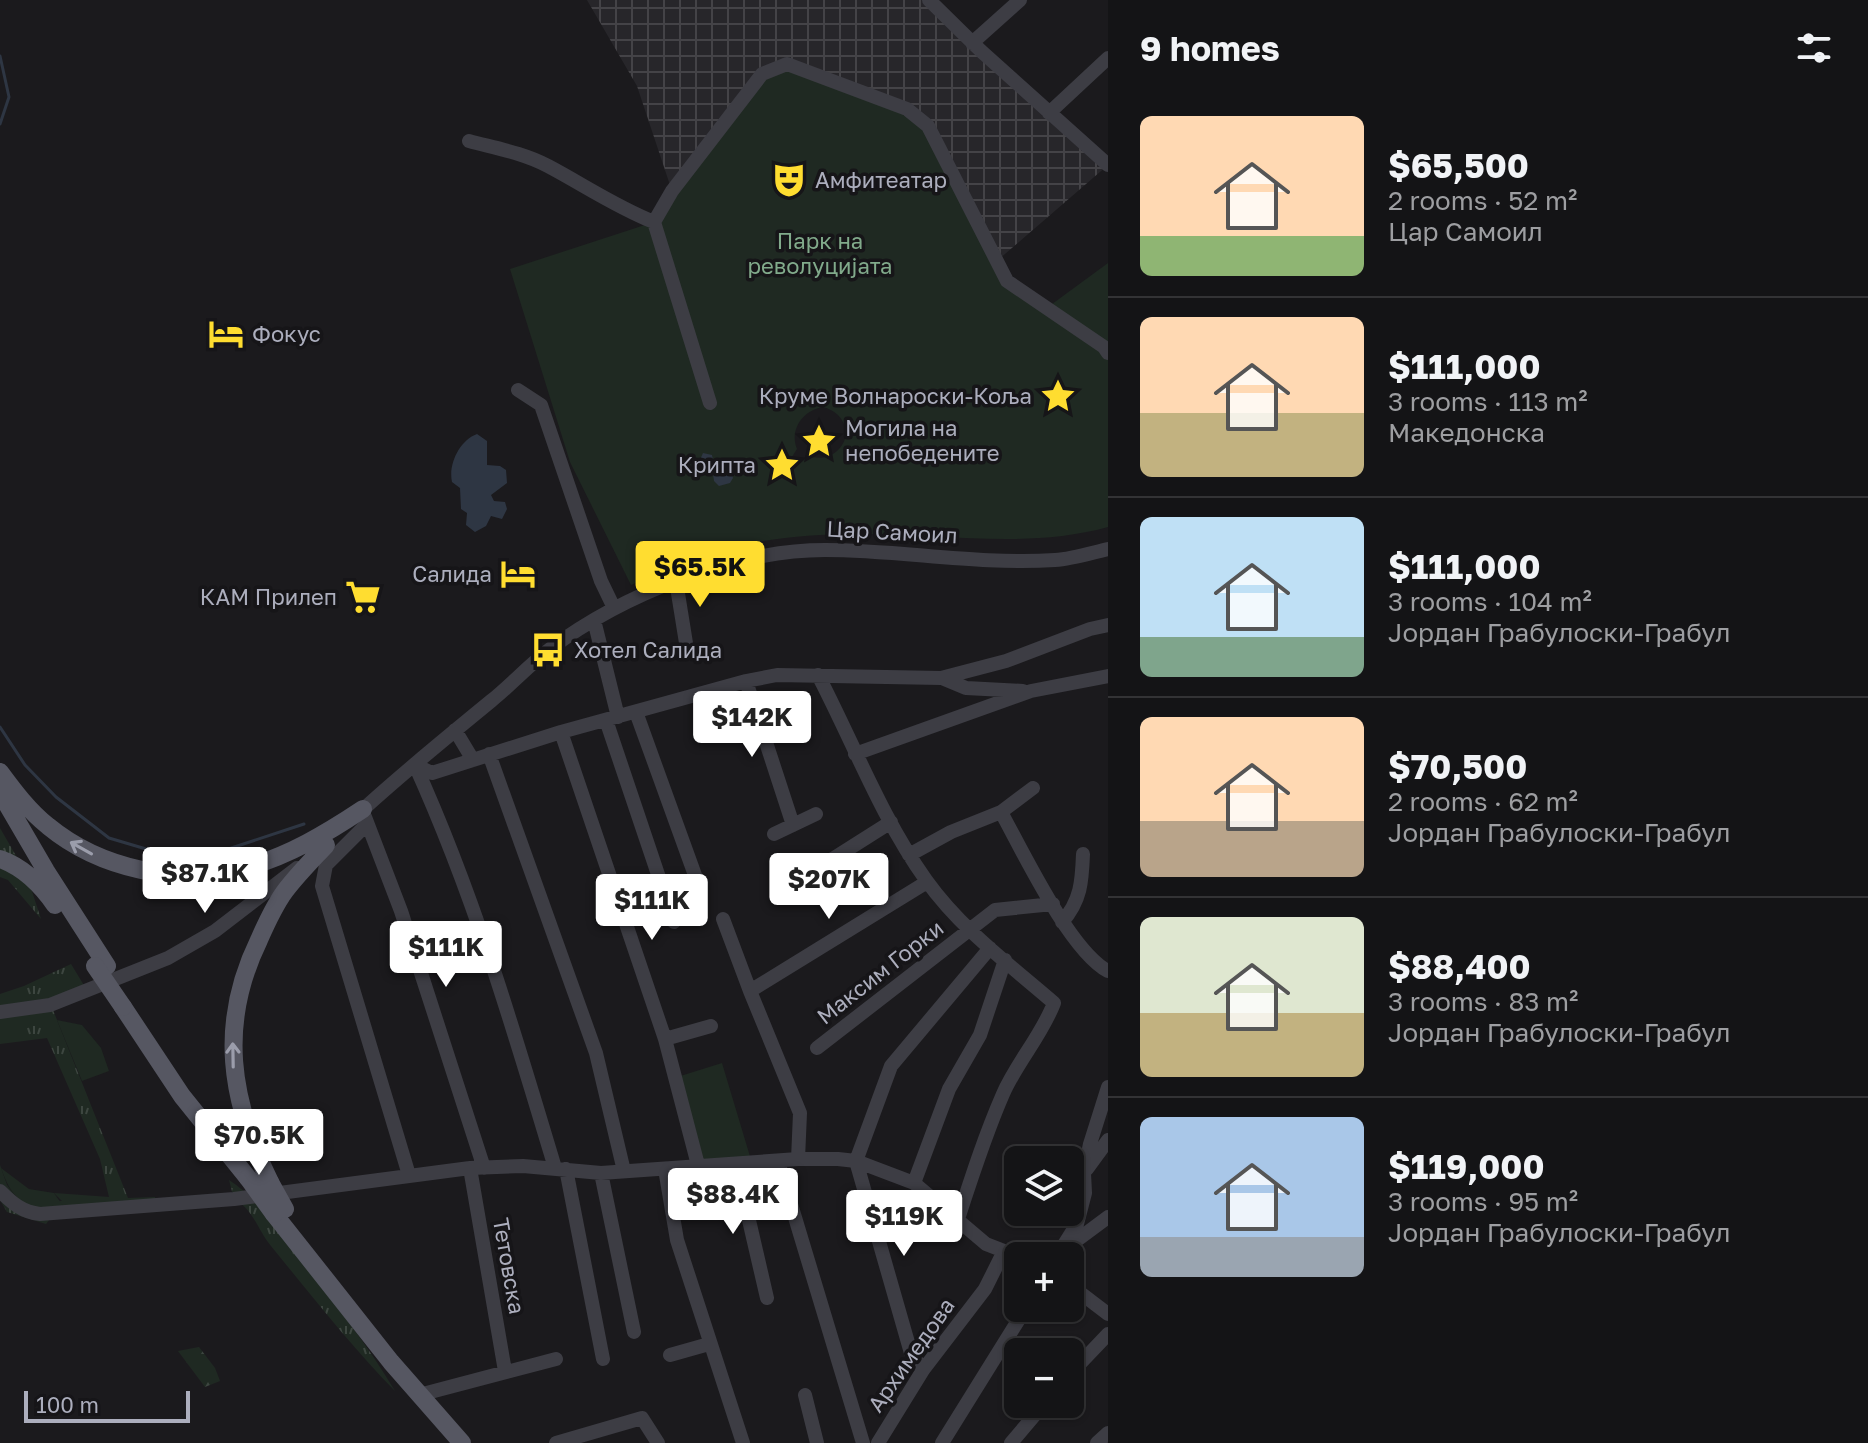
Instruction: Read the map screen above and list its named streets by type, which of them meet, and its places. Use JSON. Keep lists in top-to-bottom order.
{
  "streets": {
    "street": [
      "Цар Самоил",
      "Максим Горки",
      "Тетовска",
      "Архимедова"
    ]
  },
  "crossings": [
    ["Цар Самоил", "Тетовска"]
  ],
  "parks": ["Парк на револуцијата"],
  "places": {
    "theatre": ["Амфитеатар"],
    "hotel": ["Фокус", "Салида"],
    "place": ["Круме Волнароски-Коља", "Могила на непобедените", "Крипта"],
    "supermarket": ["КАМ Прилеп"],
    "bus stop": ["Хотел Салида"]
  },
  "scale_bar": "100 m",
  "page": {
    "heading": "9 homes",
    "list": [
      {
        "name": "$65,500",
        "note": "2 rooms · 52 m² · Цар Самоил"
      },
      {
        "name": "$111,000",
        "note": "3 rooms · 113 m² · Македонска"
      },
      {
        "name": "$111,000",
        "note": "3 rooms · 104 m² · Јордан Грабулоски-Грабул"
      },
      {
        "name": "$70,500",
        "note": "2 rooms · 62 m² · Јордан Грабулоски-Грабул"
      },
      {
        "name": "$88,400",
        "note": "3 rooms · 83 m² · Јордан Грабулоски-Грабул"
      },
      {
        "name": "$119,000",
        "note": "3 rooms · 95 m² · Јордан Грабулоски-Грабул"
      }
    ],
    "price": [
      "$65.5K",
      "$142K",
      "$87.1K",
      "$207K",
      "$111K",
      "$111K",
      "$70.5K",
      "$88.4K",
      "$119K"
    ],
    "map_buttons": ["+", "−"],
    "scale": "100 m"
  }
}
